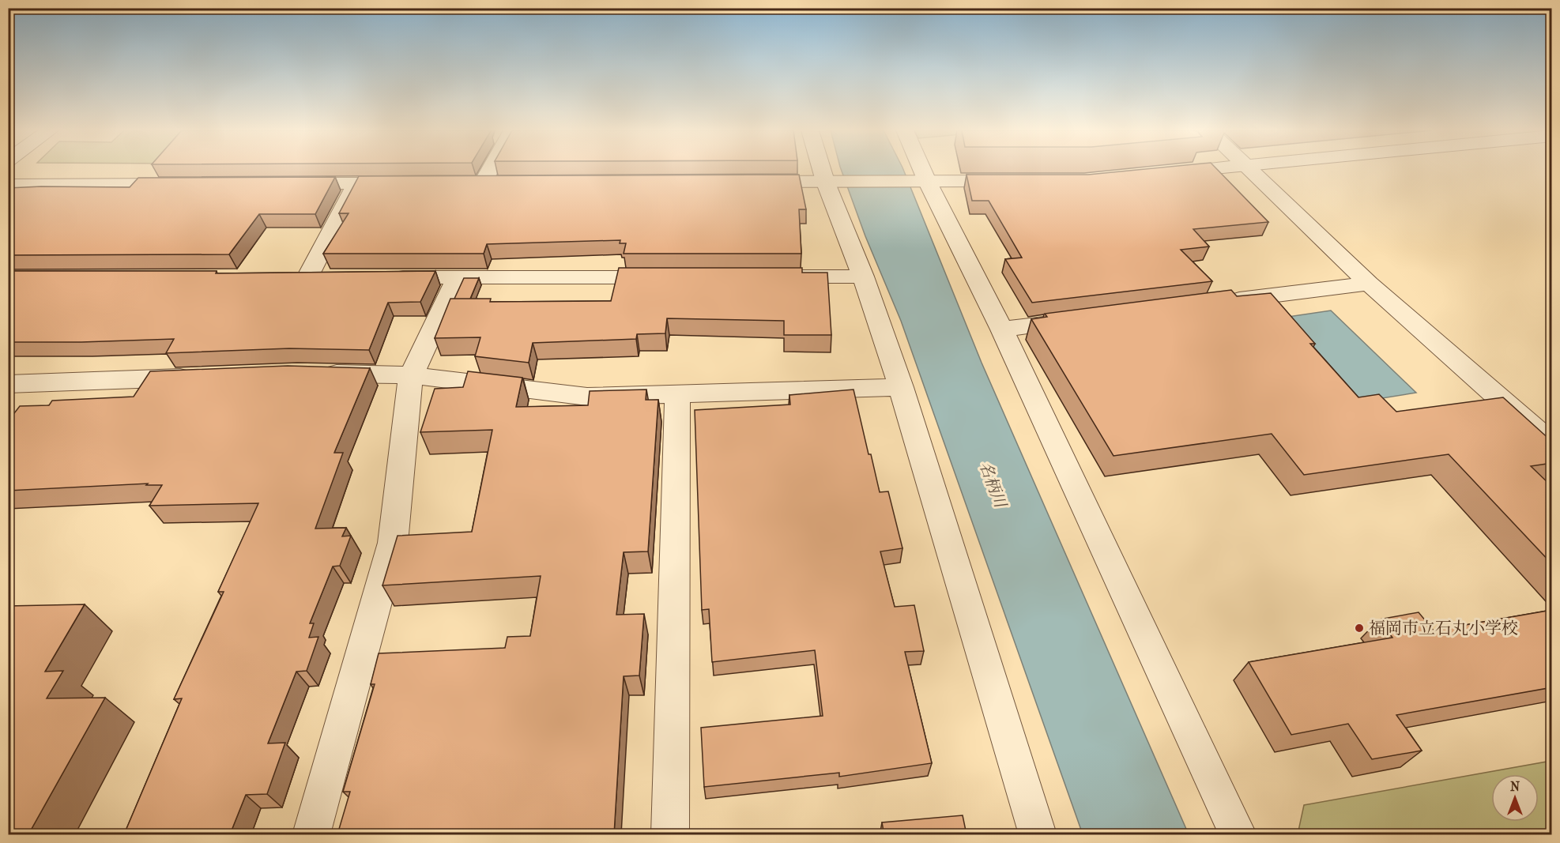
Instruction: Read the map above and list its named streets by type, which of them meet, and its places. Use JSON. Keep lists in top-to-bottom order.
{
  "water": ["名柄川"],
  "places": ["福岡市立石丸小学校"],
  "north": "top"
}
